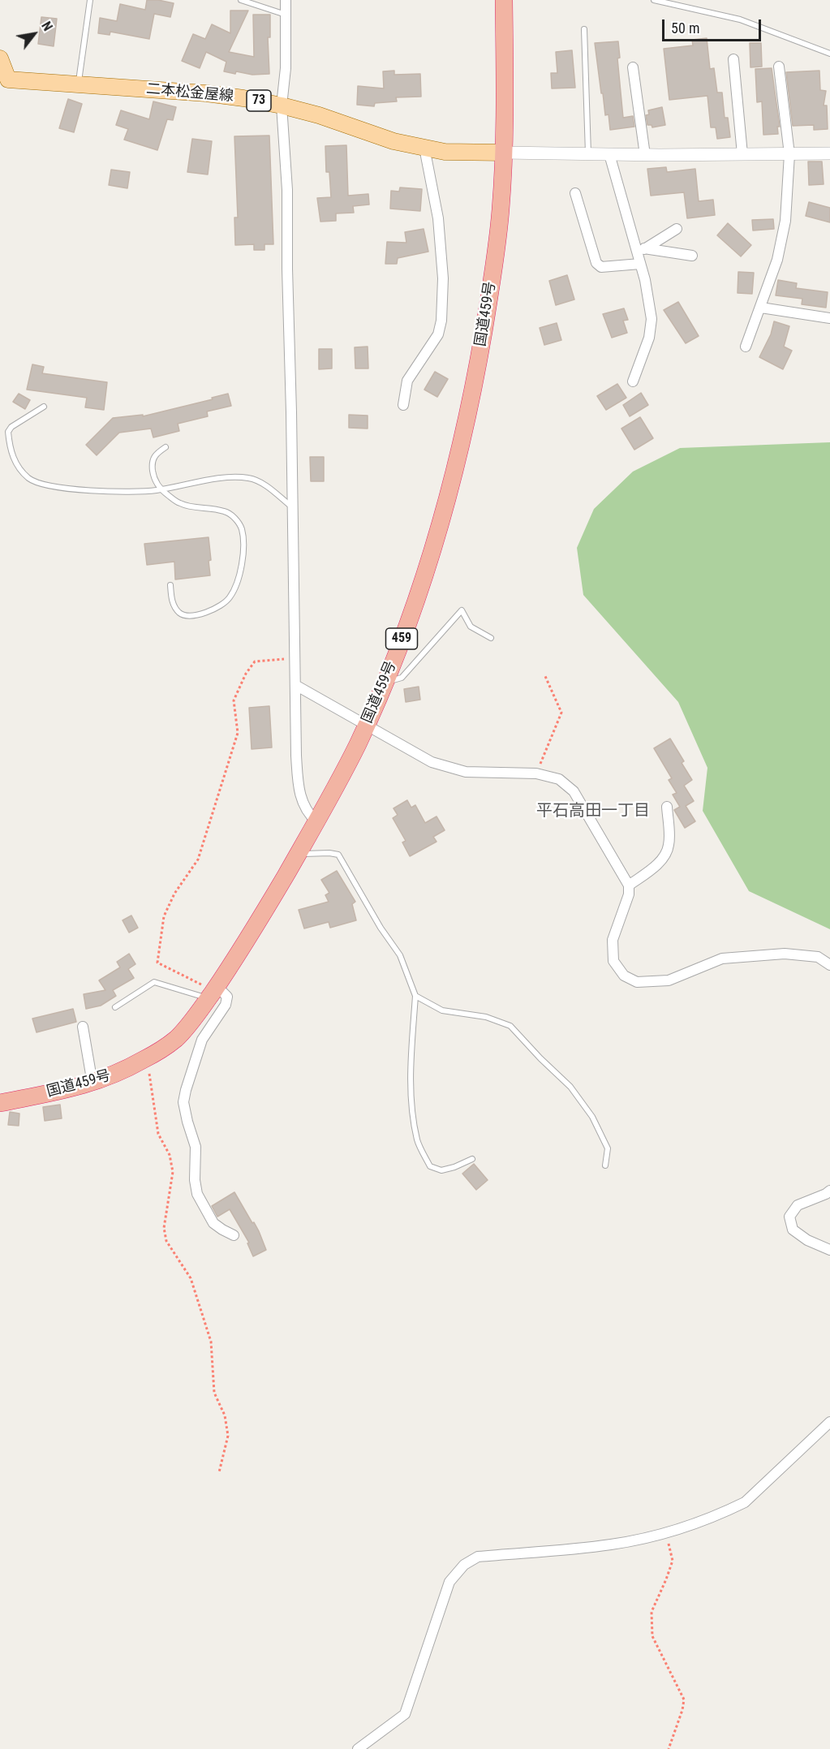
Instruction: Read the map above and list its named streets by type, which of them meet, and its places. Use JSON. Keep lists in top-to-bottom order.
{
  "streets": {
    "highway": ["国道459号", "459"],
    "main road": ["二本松金屋線", "73"]
  },
  "crossings": [
    ["二本松金屋線", "国道459号"]
  ],
  "districts": ["平石高田一丁目"],
  "scale_bar": "50 m",
  "north": "top right"
}
